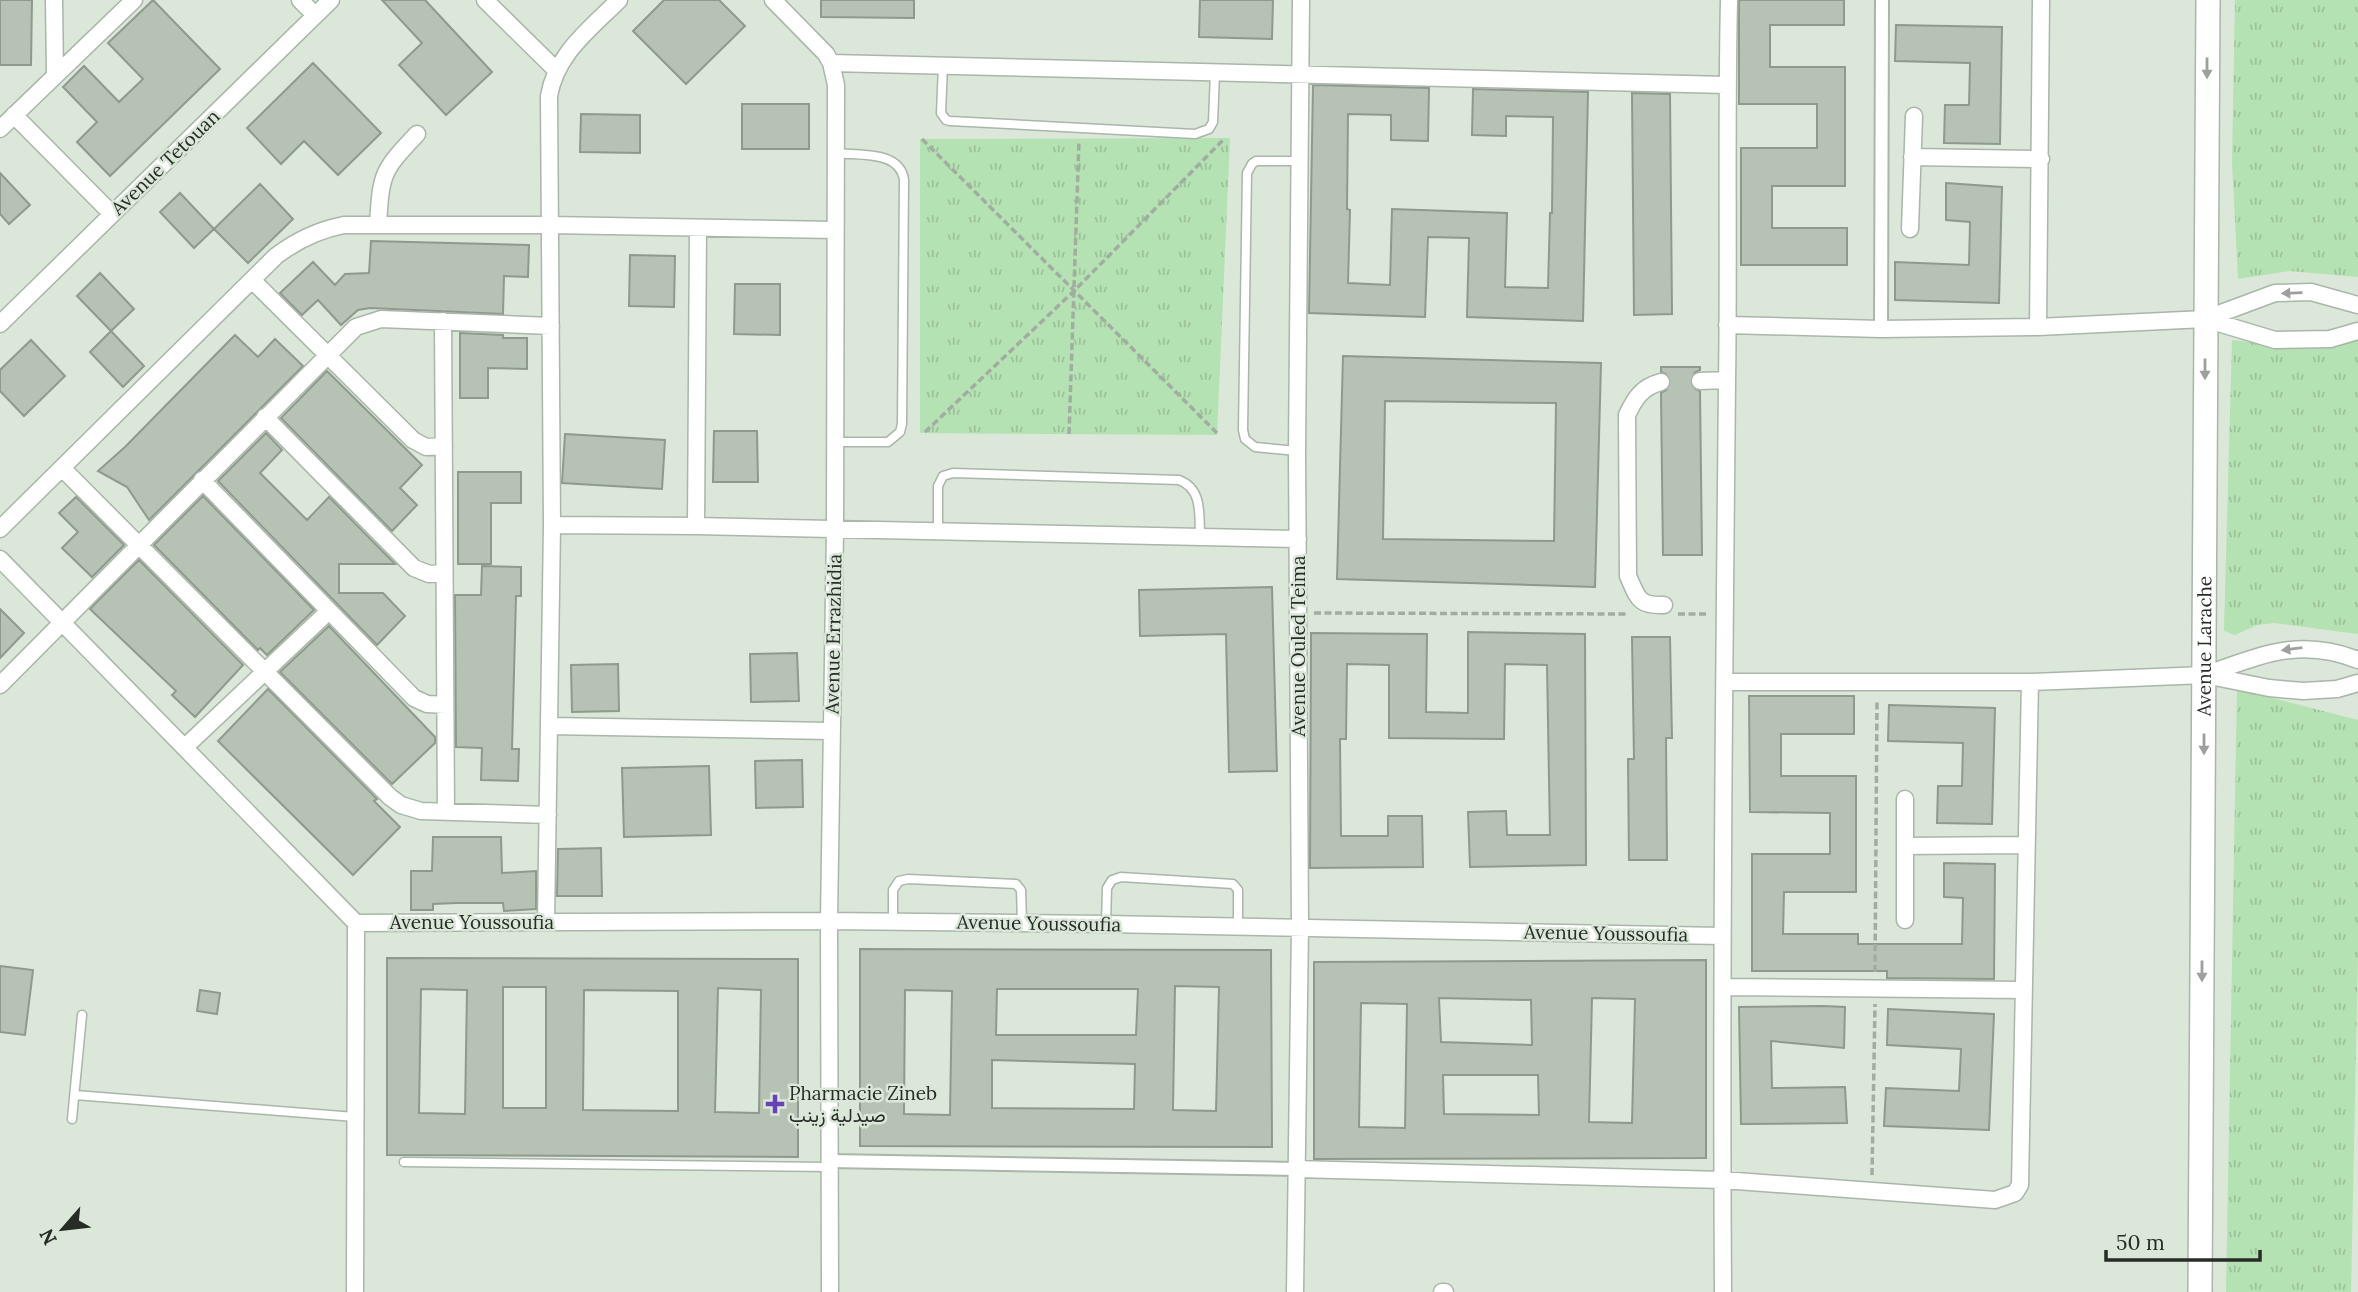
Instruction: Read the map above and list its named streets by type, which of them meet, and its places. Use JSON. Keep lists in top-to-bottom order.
{
  "streets": {
    "main road": ["Avenue Larache"],
    "street": [
      "Avenue Tetouan",
      "Avenue Errazhidia",
      "Avenue Ouled Teima",
      "Avenue Youssoufia"
    ]
  },
  "crossings": [
    ["Avenue Errazhidia", "Avenue Youssoufia"],
    ["Avenue Ouled Teima", "Avenue Youssoufia"]
  ],
  "one_way": ["Avenue Larache"],
  "places": {
    "health": ["Pharmacie Zineb صيدلية زينب"]
  },
  "scale_bar": "50 m",
  "north": "bottom left"
}
